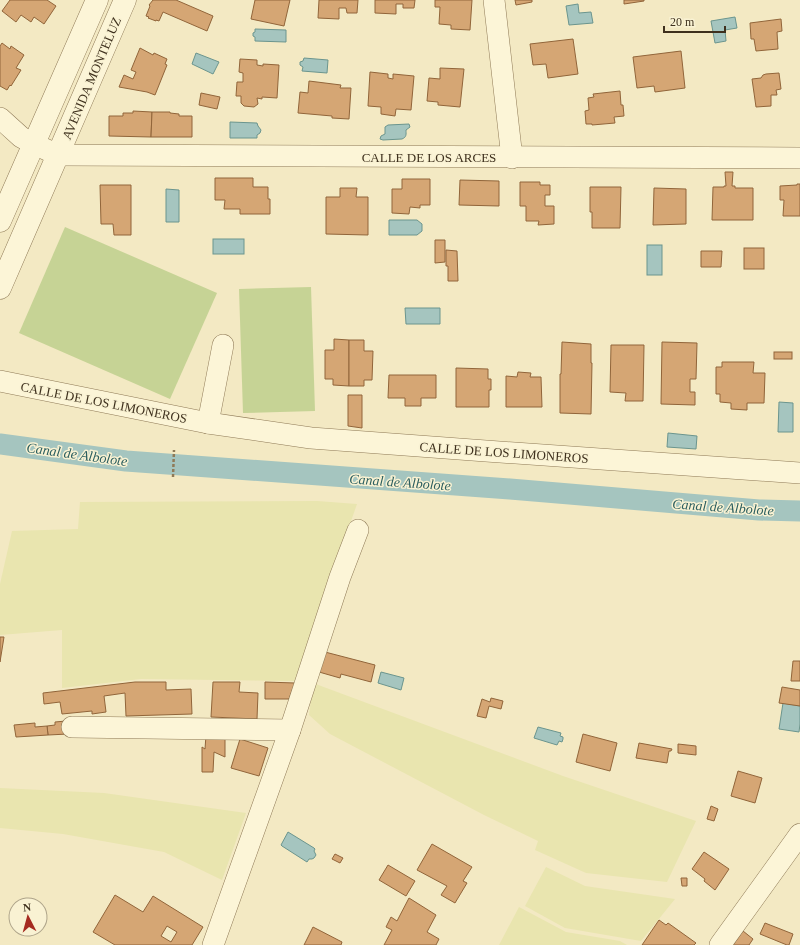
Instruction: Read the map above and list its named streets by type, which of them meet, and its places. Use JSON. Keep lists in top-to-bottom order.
{
  "streets": {
    "street": ["AVENIDA MONTELUZ", "CALLE DE LOS ARCES", "CALLE DE LOS LIMONEROS"]
  },
  "crossings": [
    ["AVENIDA MONTELUZ", "CALLE DE LOS ARCES"]
  ],
  "water": ["Canal de Albolote"],
  "scale_bar": "20 m",
  "north": "top"
}
